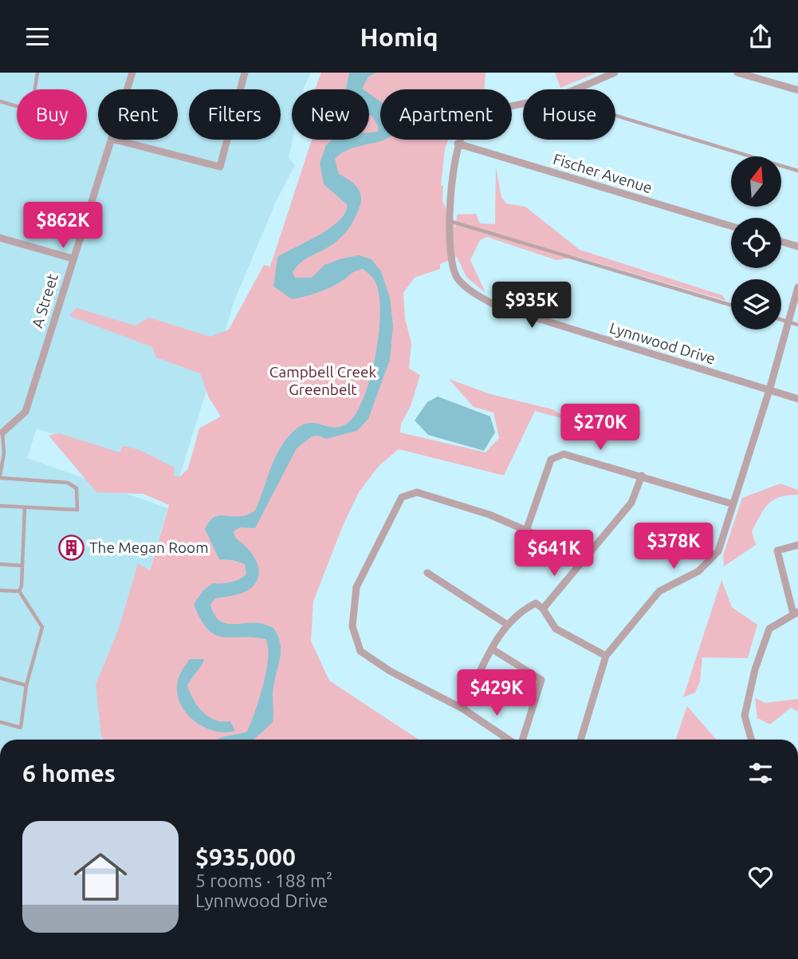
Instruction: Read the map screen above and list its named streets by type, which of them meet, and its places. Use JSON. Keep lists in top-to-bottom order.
{
  "streets": {
    "street": ["Fischer Avenue", "A Street", "Lynnwood Drive"]
  },
  "crossings": [
    ["Fischer Avenue", "Lynnwood Drive"]
  ],
  "parks": ["Campbell Creek Greenbelt"],
  "places": {
    "building": ["The Megan Room"]
  },
  "north": "top",
  "page": {
    "header": "Homiq",
    "chip": [
      "Buy",
      "Rent",
      "Filters",
      "New",
      "Apartment",
      "House"
    ],
    "price": [
      "$862K",
      "$935K",
      "$270K",
      "$378K",
      "$641K",
      "$429K"
    ],
    "heading": "6 homes",
    "list": [
      {
        "name": "$935,000",
        "note": "5 rooms · 188 m² · Lynnwood Drive"
      }
    ]
  }
}
